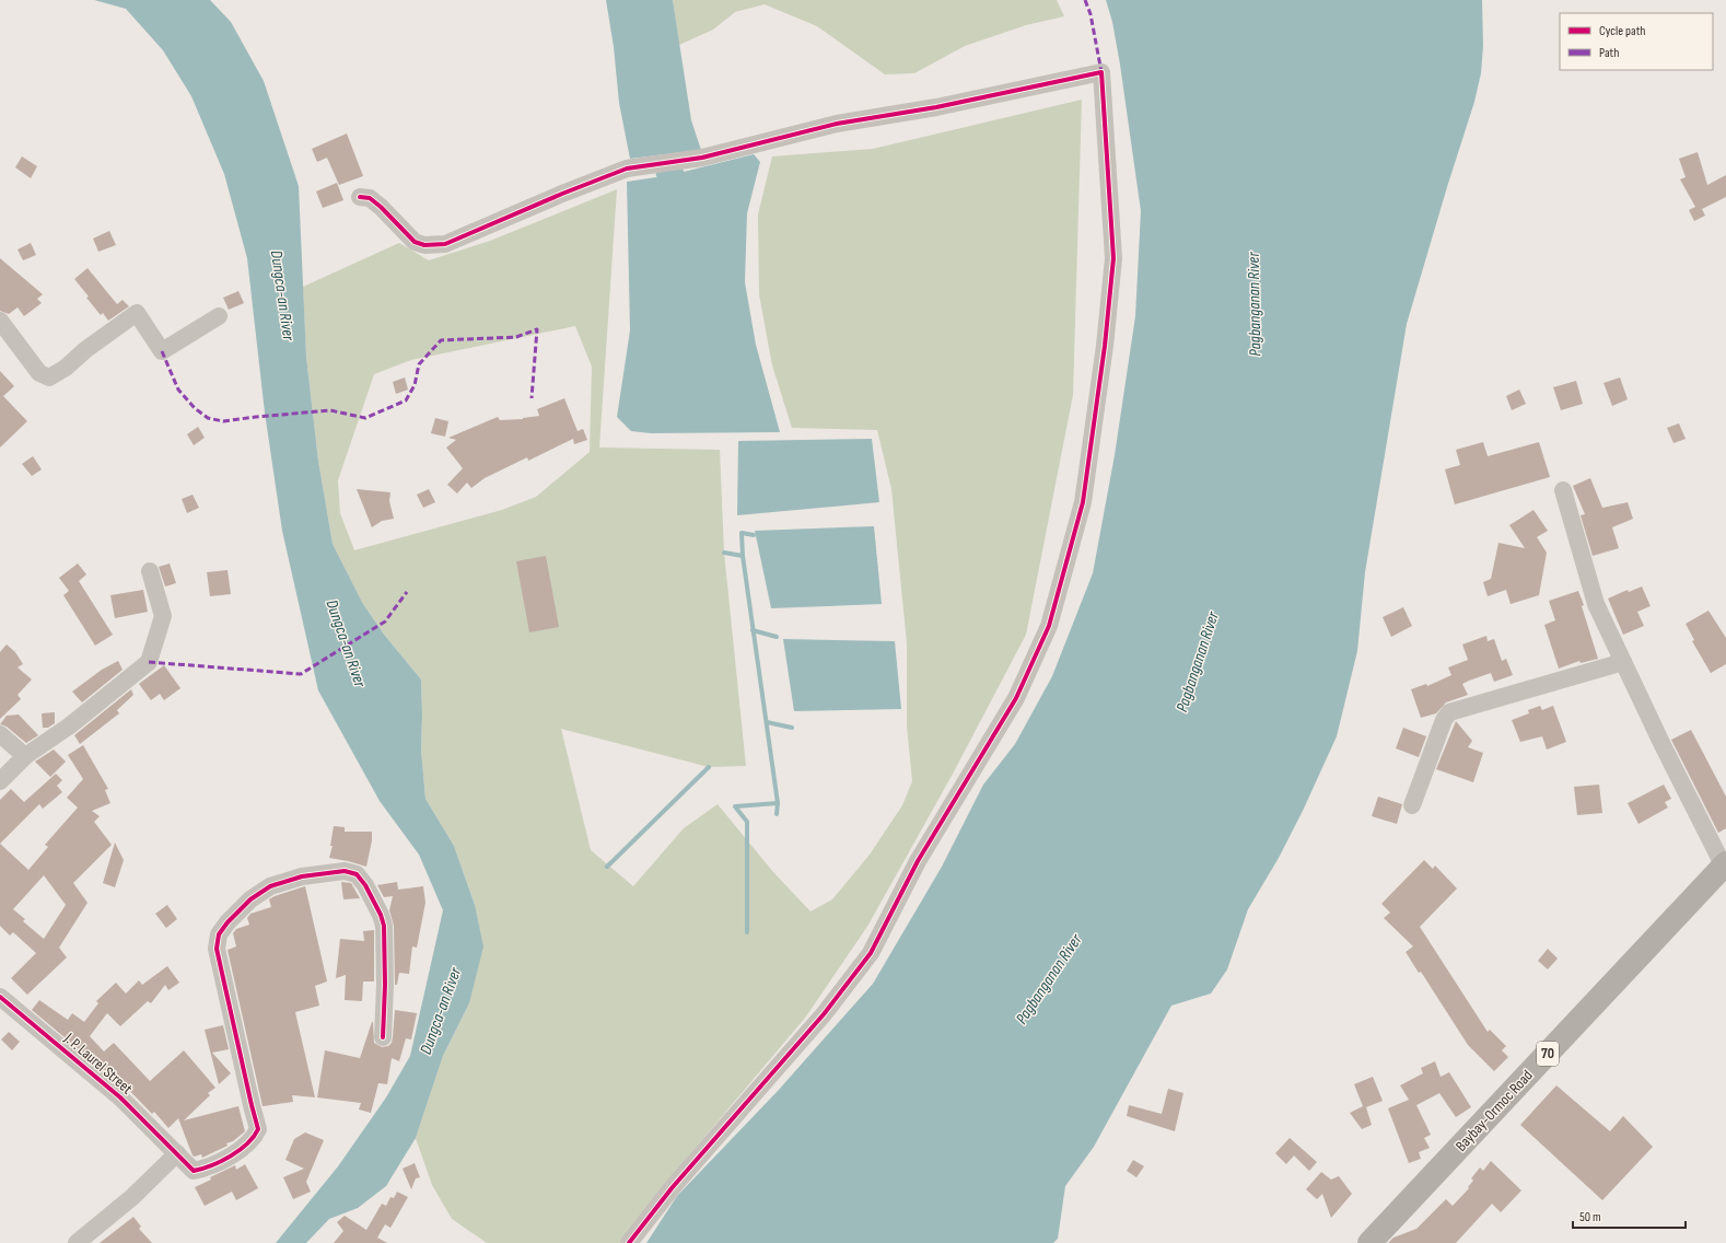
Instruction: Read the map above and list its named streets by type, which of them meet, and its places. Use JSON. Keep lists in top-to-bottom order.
{
  "streets": {
    "main road": ["70", "Baybay-Ormoc Road"],
    "street": ["J. P. Laurel Street"]
  },
  "water": ["Dungca-an River", "Pagbanganan River"],
  "legend": ["Cycle path", "Path"],
  "scale_bar": "50 m"
}
